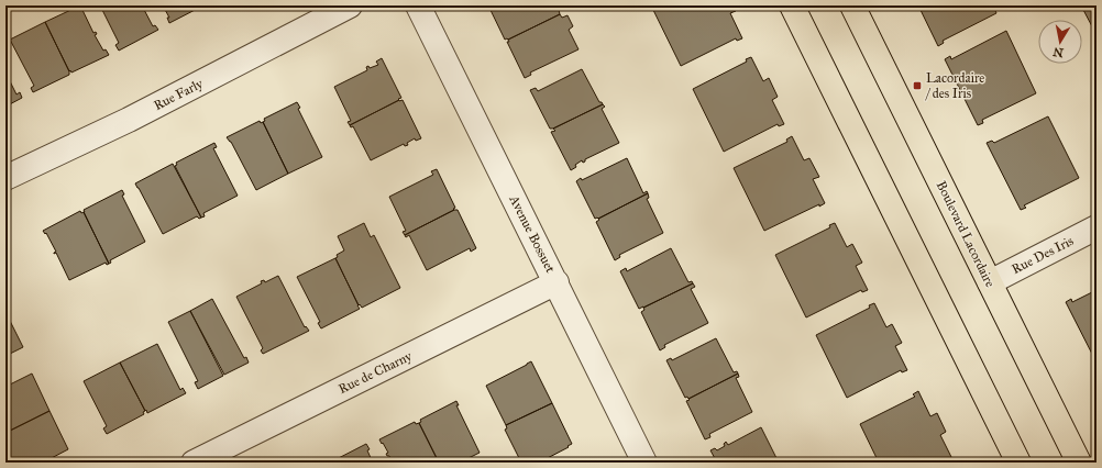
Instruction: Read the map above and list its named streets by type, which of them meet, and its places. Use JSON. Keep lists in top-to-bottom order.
{
  "streets": {
    "main road": ["Boulevard Lacordaire"],
    "street": [
      "Rue Farly",
      "Avenue Bossuet",
      "Rue Des Iris",
      "Rue de Charny"
    ]
  },
  "crossings": [
    ["Avenue Bossuet", "Rue de Charny"],
    ["Boulevard Lacordaire", "Rue Des Iris"]
  ],
  "places": {
    "transit": ["Lacordaire / des Iris"]
  },
  "north": "bottom"
}
